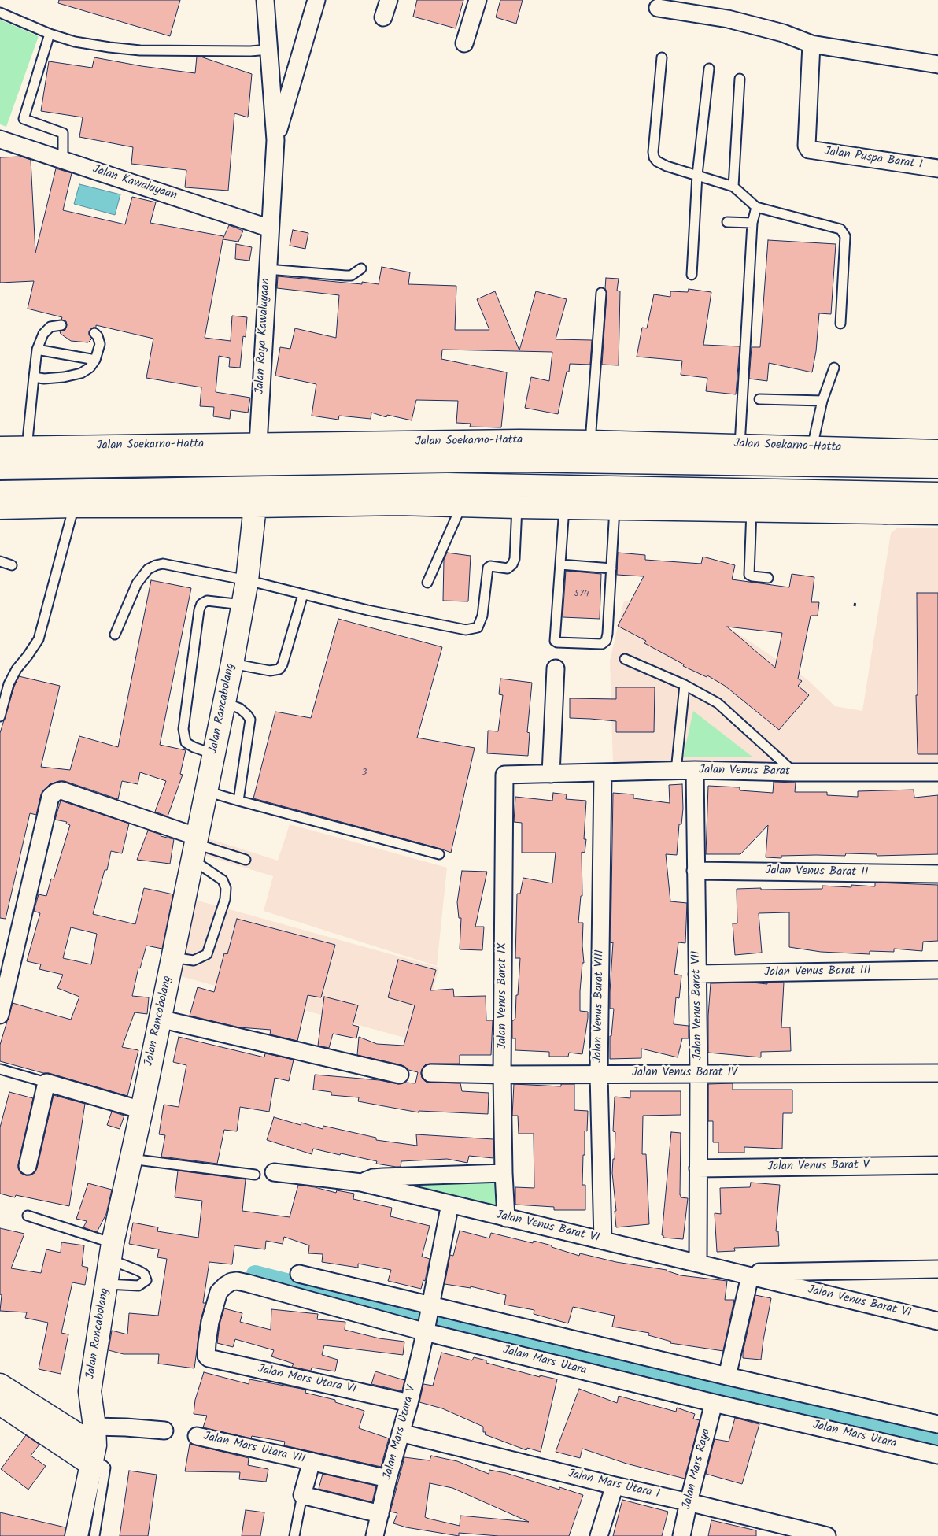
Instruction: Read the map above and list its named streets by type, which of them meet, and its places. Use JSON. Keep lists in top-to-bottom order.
{
  "streets": {
    "main road": ["Jalan Soekarno-Hatta", "Jalan Rancabolang"],
    "street": [
      "Jalan Puspa Barat I",
      "Jalan Kawaluyaan",
      "Jalan Raya Kawaluyaan",
      "Jalan Venus Barat",
      "Jalan Venus Barat II",
      "Jalan Venus Barat III",
      "Jalan Venus Barat IX",
      "Jalan Venus Barat VII",
      "Jalan Venus Barat VIII",
      "Jalan Venus Barat IV",
      "Jalan Venus Barat V",
      "Jalan Venus Barat VI",
      "Jalan Mars Utara",
      "Jalan Mars Utara VI",
      "Jalan Mars Utara V",
      "Jalan Mars Utara VII",
      "Jalan Mars Raya",
      "Jalan Mars Utara I"
    ]
  },
  "crossings": [
    ["Jalan Kawaluyaan", "Jalan Raya Kawaluyaan"],
    ["Jalan Raya Kawaluyaan", "Jalan Soekarno-Hatta"],
    ["Jalan Venus Barat", "Jalan Venus Barat IX"],
    ["Jalan Venus Barat", "Jalan Venus Barat VII"],
    ["Jalan Venus Barat", "Jalan Venus Barat VIII"],
    ["Jalan Venus Barat II", "Jalan Venus Barat VII"],
    ["Jalan Venus Barat III", "Jalan Venus Barat VII"],
    ["Jalan Venus Barat IX", "Jalan Venus Barat IV"],
    ["Jalan Venus Barat IX", "Jalan Venus Barat VI"],
    ["Jalan Venus Barat VII", "Jalan Venus Barat IV"],
    ["Jalan Venus Barat VII", "Jalan Venus Barat V"],
    ["Jalan Venus Barat VII", "Jalan Venus Barat VI"],
    ["Jalan Venus Barat VIII", "Jalan Venus Barat IV"],
    ["Jalan Venus Barat VIII", "Jalan Venus Barat VI"],
    ["Jalan Venus Barat VI", "Jalan Mars Utara V"],
    ["Jalan Mars Utara", "Jalan Mars Utara VI"],
    ["Jalan Mars Utara", "Jalan Mars Utara V"],
    ["Jalan Mars Utara", "Jalan Mars Raya"],
    ["Jalan Mars Utara VI", "Jalan Mars Utara V"],
    ["Jalan Mars Utara V", "Jalan Mars Utara VII"],
    ["Jalan Mars Utara V", "Jalan Mars Utara I"],
    ["Jalan Mars Raya", "Jalan Mars Utara I"]
  ],
  "house_numbers": ["574", "3"]
}
